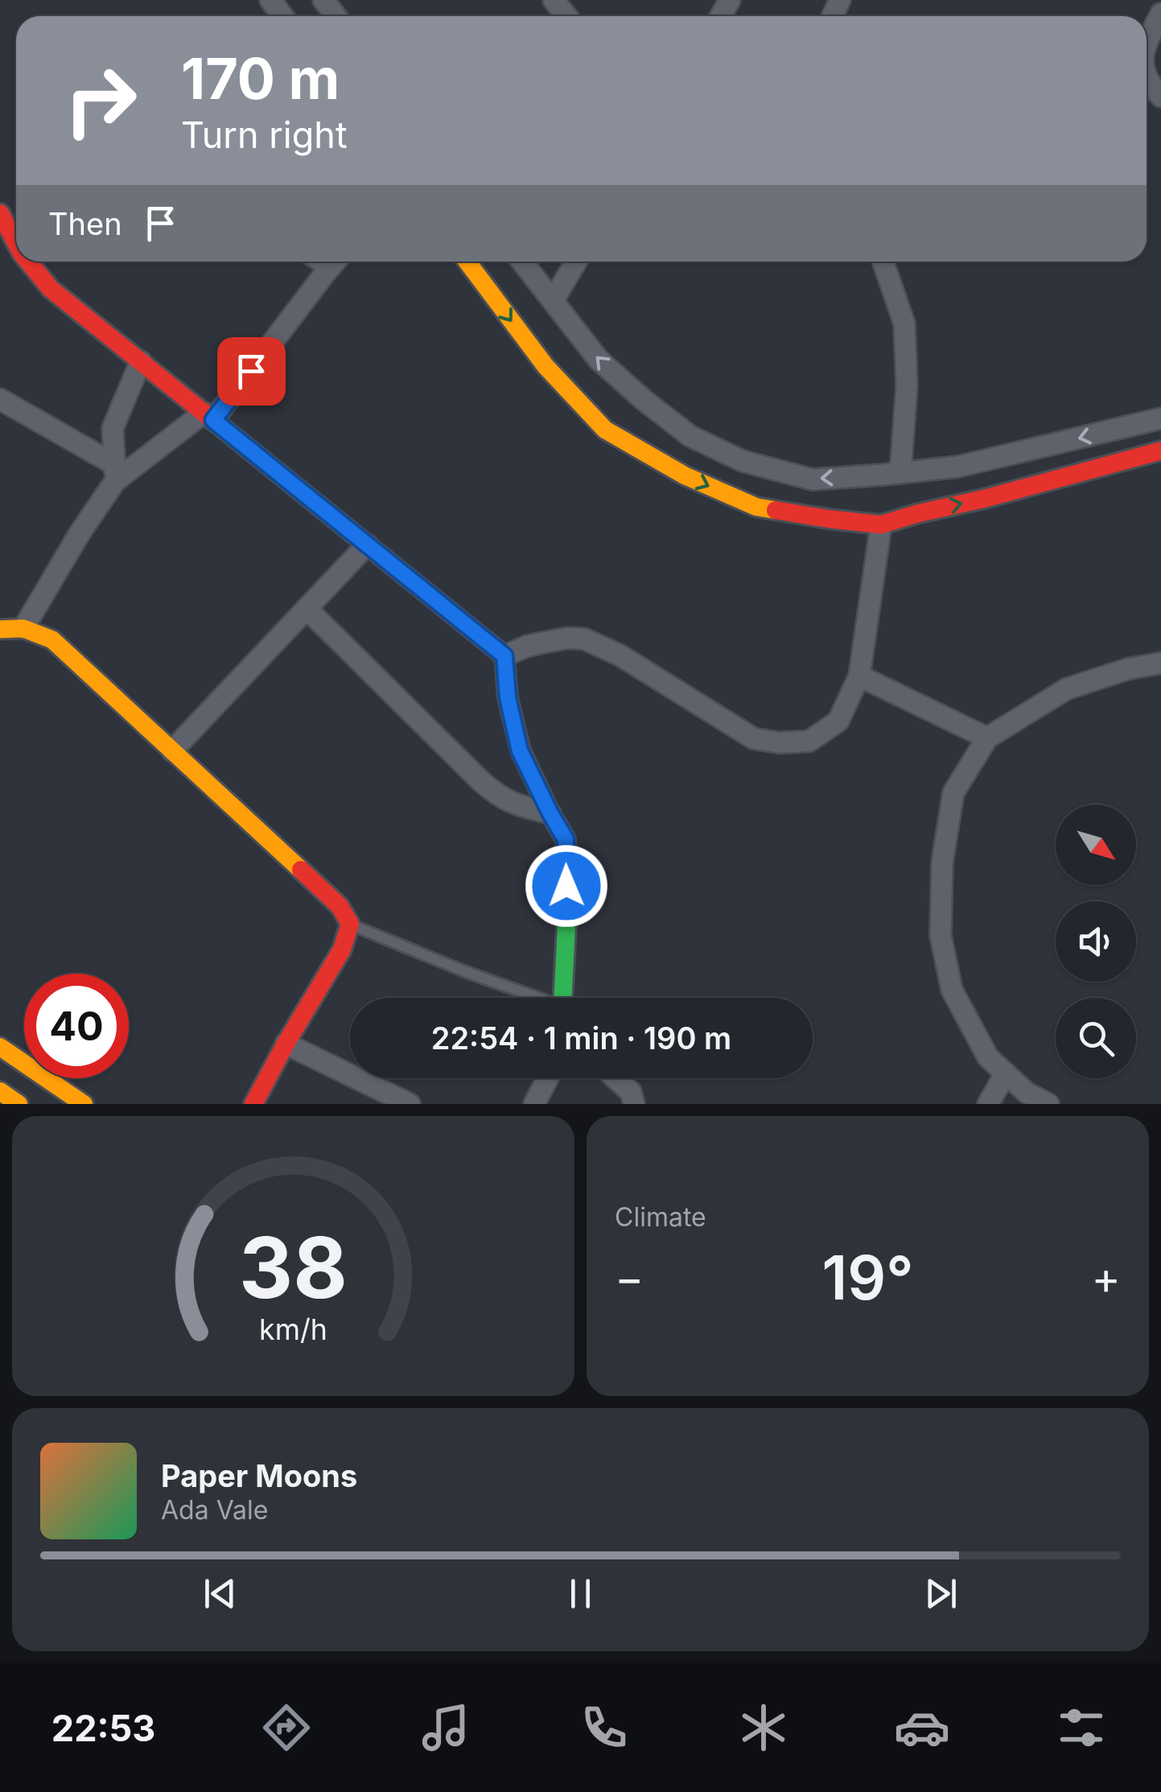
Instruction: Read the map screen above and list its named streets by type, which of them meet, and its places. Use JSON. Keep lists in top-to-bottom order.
{
  "north": "bottom right",
  "page": {
    "turn": ["170 m", "Turn right"],
    "then": "Then",
    "limit": "40",
    "trip": "22:54 · 1 min · 190 m",
    "tile": "Climate",
    "heat": ["−", "19°", "+"],
    "song": ["Paper Moons", "Ada Vale"],
    "tabs": "22:53",
    "gauge": ["38", "km/h"]
  }
}
